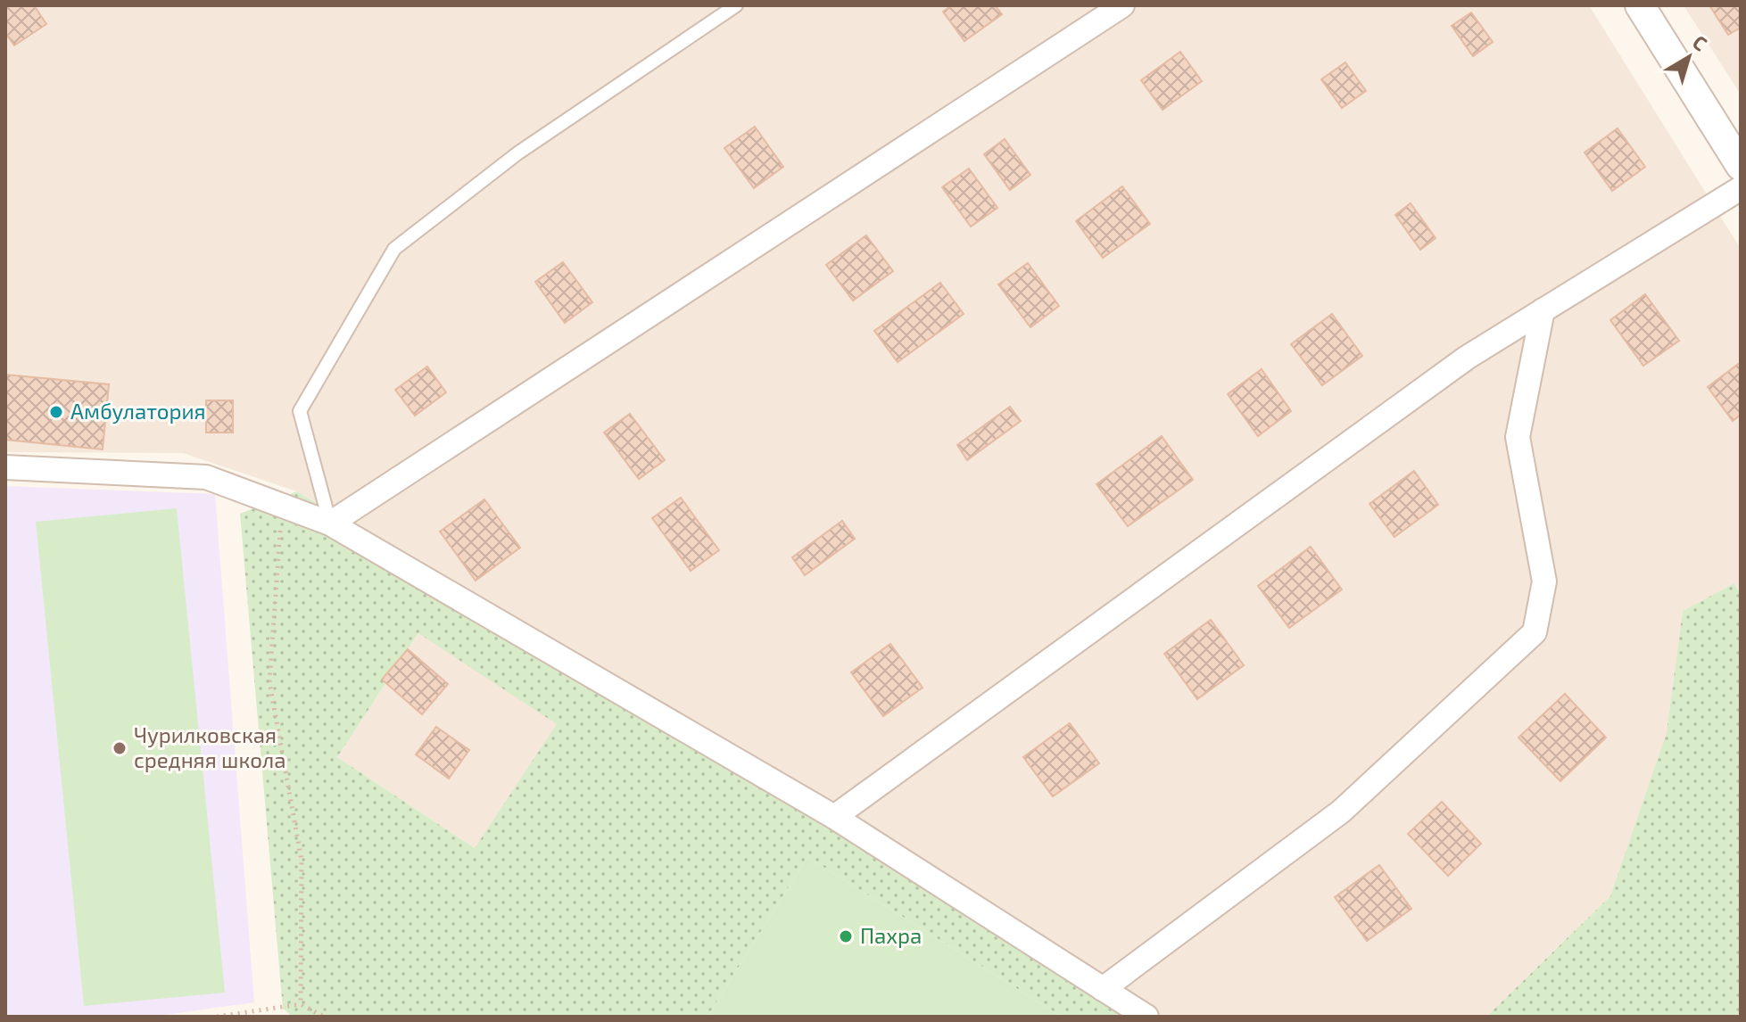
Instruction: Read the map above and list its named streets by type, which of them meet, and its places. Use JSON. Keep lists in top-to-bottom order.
{
  "places": ["Амбулатория", "Чурилковская средняя школа", "Пахра"],
  "north": "top right"
}
